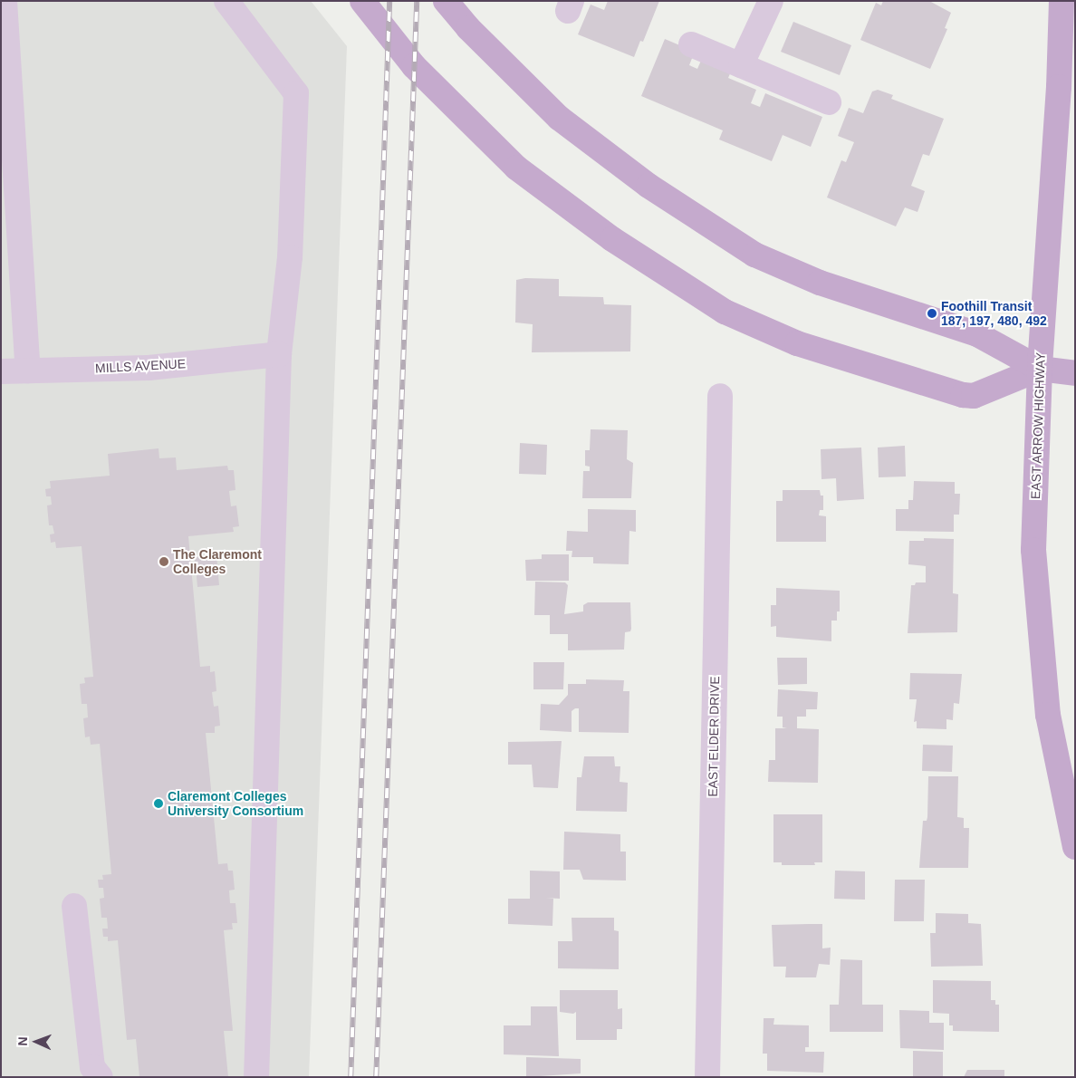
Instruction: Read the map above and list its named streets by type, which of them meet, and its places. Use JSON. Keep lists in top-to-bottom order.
{
  "streets": {
    "main road": ["EAST ARROW HIGHWAY"],
    "street": ["MILLS AVENUE", "EAST ELDER DRIVE"]
  },
  "places": ["Foothill Transit 187, 197, 480, 492", "The Claremont Colleges", "Claremont Colleges University Consortium"],
  "north": "left"
}
